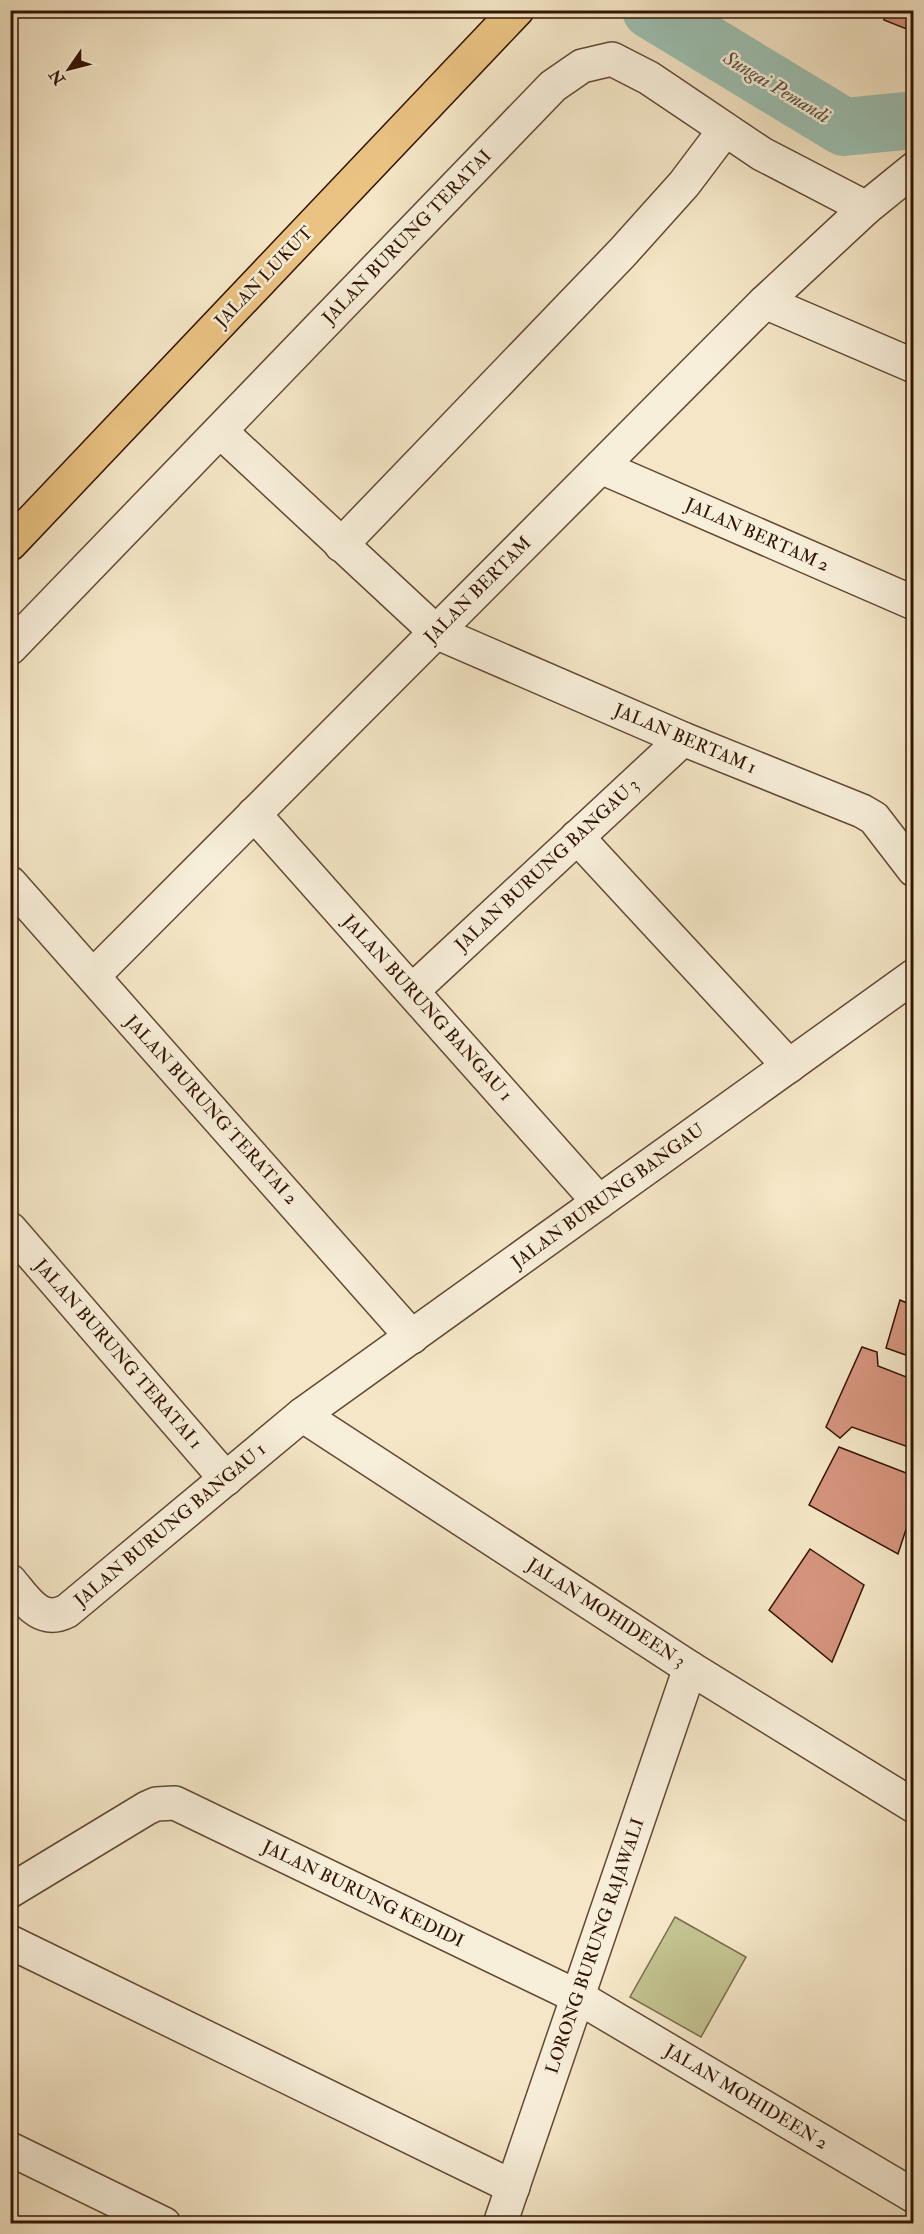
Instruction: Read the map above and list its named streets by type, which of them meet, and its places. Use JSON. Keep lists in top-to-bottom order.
{
  "streets": {
    "main road": ["JALAN LUKUT"],
    "street": [
      "JALAN BURUNG TERATAI",
      "JALAN BERTAM 2",
      "JALAN BERTAM",
      "JALAN BERTAM 1",
      "JALAN BURUNG BANGAU 3",
      "JALAN BURUNG BANGAU 1",
      "JALAN BURUNG TERATAI 2",
      "JALAN BURUNG BANGAU",
      "JALAN BURUNG TERATAI 1",
      "JALAN MOHIDEEN 3",
      "JALAN BURUNG KEDIDI",
      "LORONG BURUNG RAJAWALI",
      "JALAN MOHIDEEN 2"
    ]
  },
  "crossings": [
    ["JALAN BURUNG TERATAI", "JALAN BERTAM"],
    ["JALAN BURUNG TERATAI", "JALAN BERTAM 1"],
    ["JALAN BERTAM 2", "JALAN BERTAM"],
    ["JALAN BERTAM", "JALAN BERTAM 1"],
    ["JALAN BERTAM", "JALAN BURUNG BANGAU 1"],
    ["JALAN BERTAM", "JALAN BURUNG TERATAI 2"],
    ["JALAN BERTAM 1", "JALAN BURUNG BANGAU 3"],
    ["JALAN BURUNG BANGAU 3", "JALAN BURUNG BANGAU 1"],
    ["JALAN BURUNG BANGAU 1", "JALAN BURUNG BANGAU"],
    ["JALAN BURUNG BANGAU 1", "JALAN BURUNG TERATAI 1"],
    ["JALAN BURUNG BANGAU 1", "JALAN MOHIDEEN 3"],
    ["JALAN BURUNG TERATAI 2", "JALAN BURUNG BANGAU"],
    ["JALAN BURUNG BANGAU", "JALAN MOHIDEEN 3"],
    ["JALAN MOHIDEEN 3", "LORONG BURUNG RAJAWALI"],
    ["JALAN BURUNG KEDIDI", "LORONG BURUNG RAJAWALI"],
    ["JALAN BURUNG KEDIDI", "JALAN MOHIDEEN 2"],
    ["LORONG BURUNG RAJAWALI", "JALAN MOHIDEEN 2"]
  ],
  "water": ["Sungai Pemandi"],
  "north": "bottom left"
}
